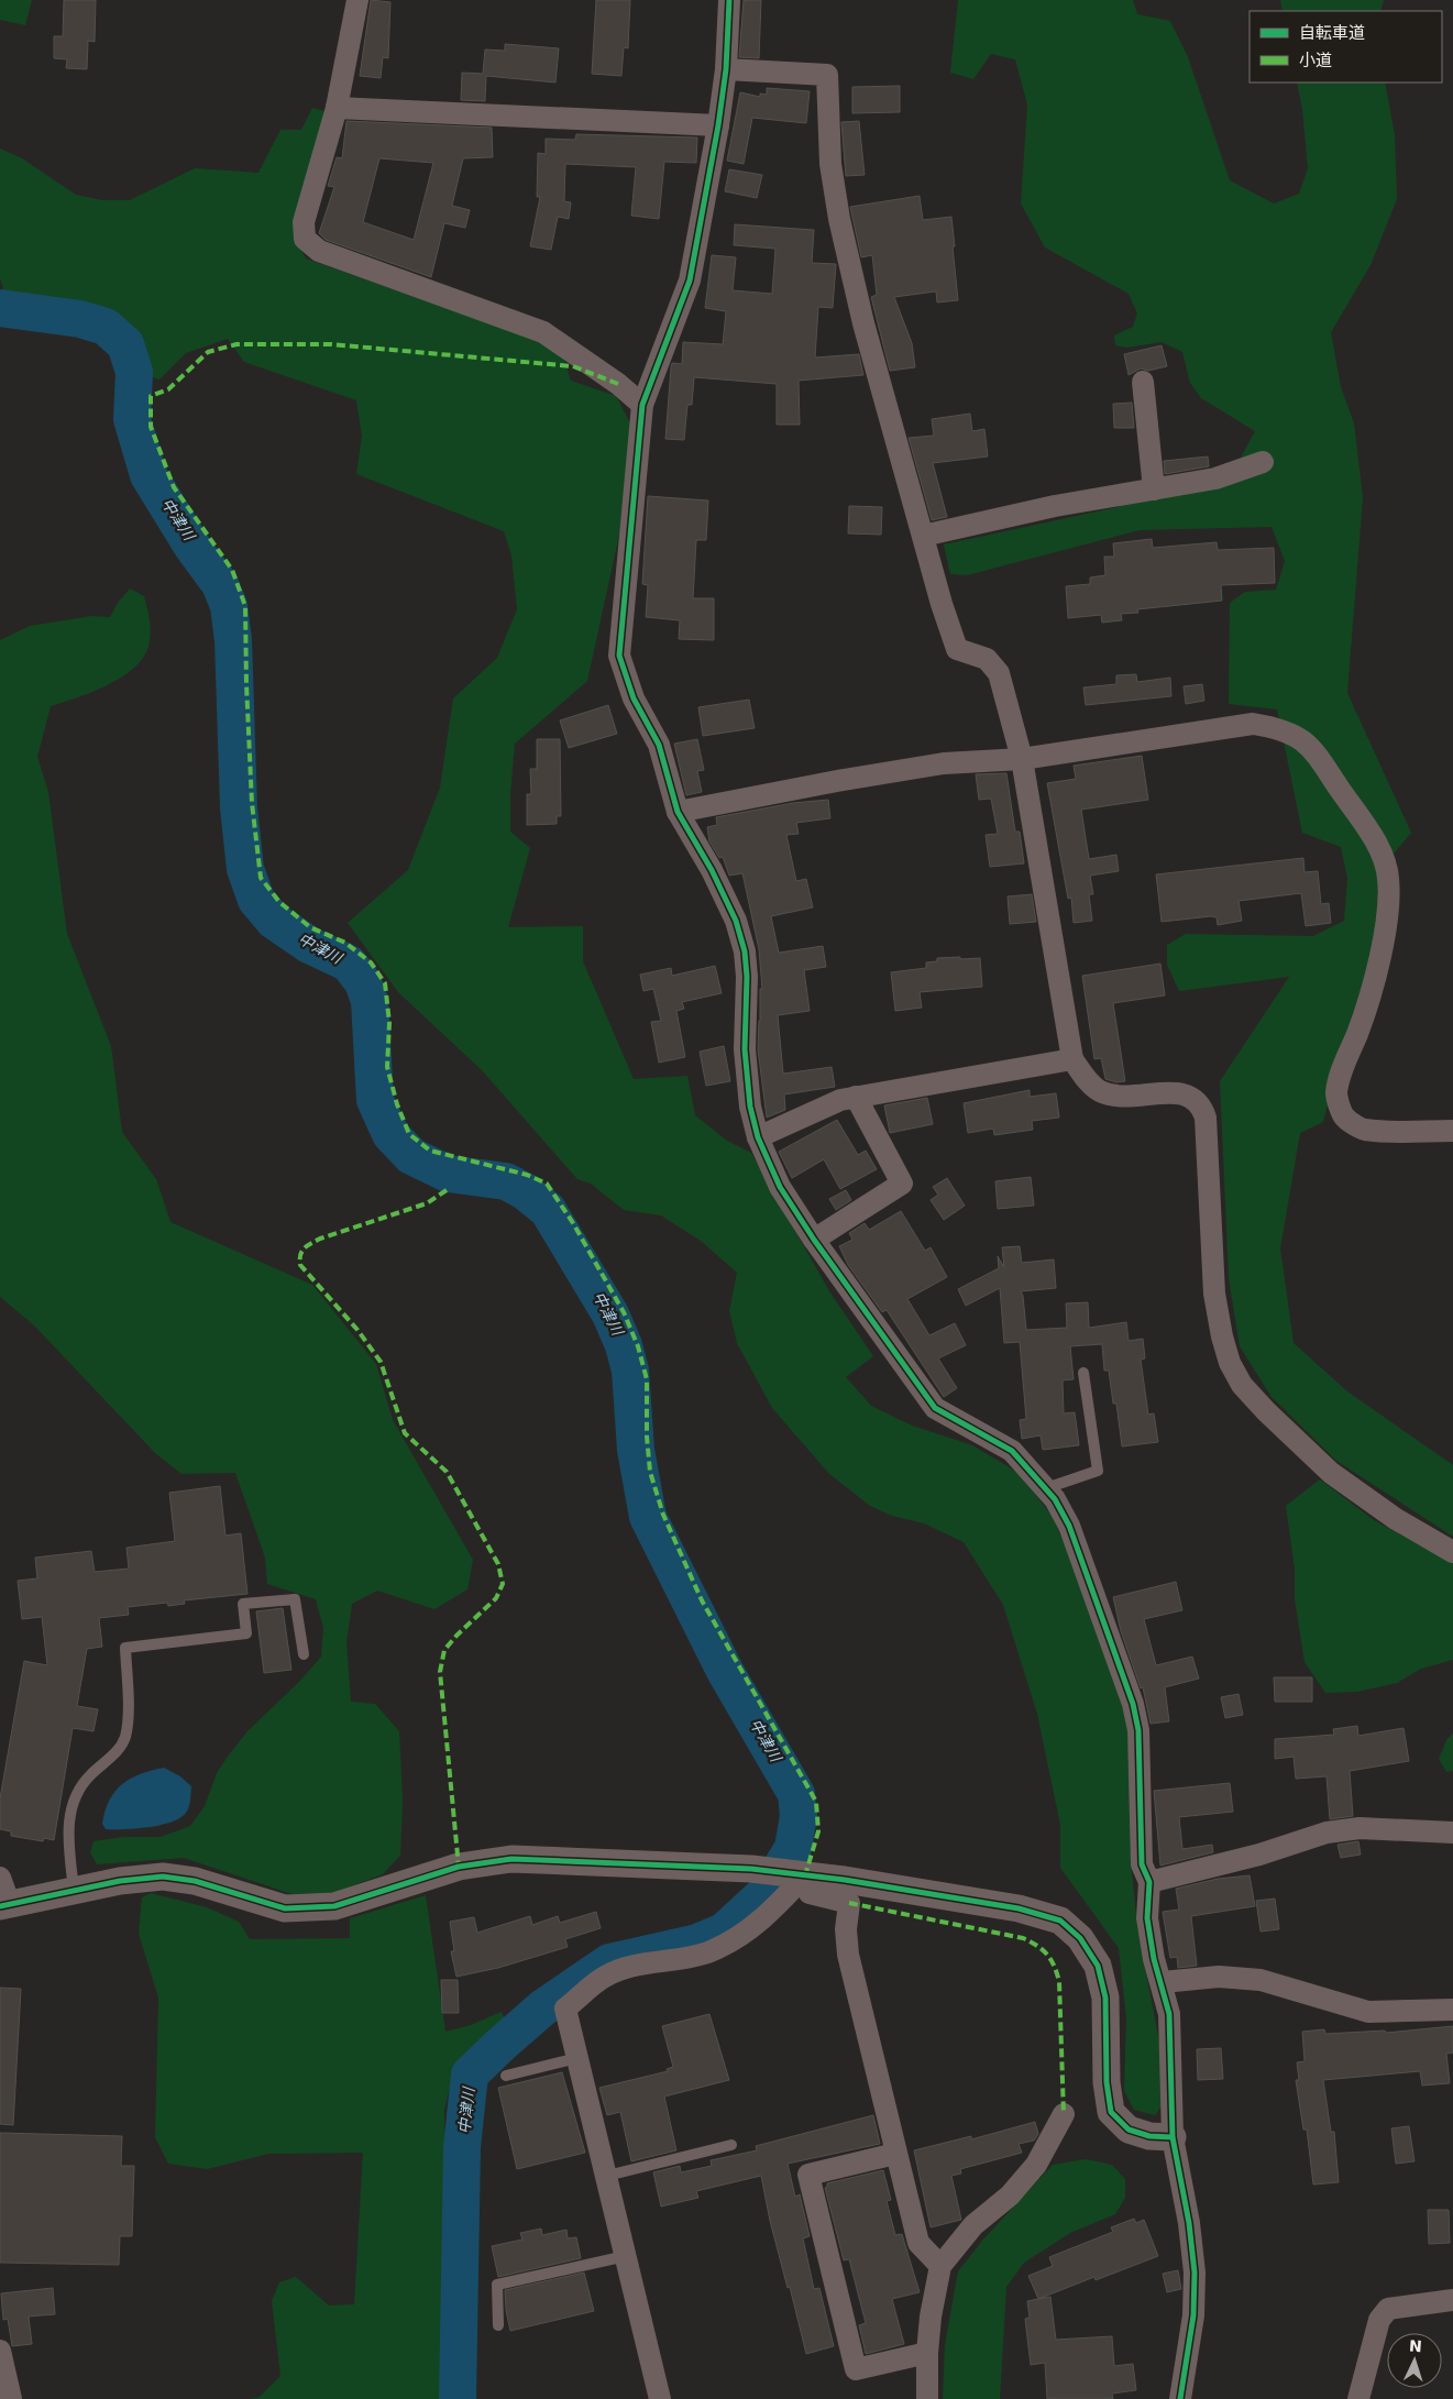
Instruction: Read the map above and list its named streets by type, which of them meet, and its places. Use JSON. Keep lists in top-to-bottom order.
{
  "water": ["中津川"],
  "legend": ["自転車道", "小道"],
  "north": "top"
}
